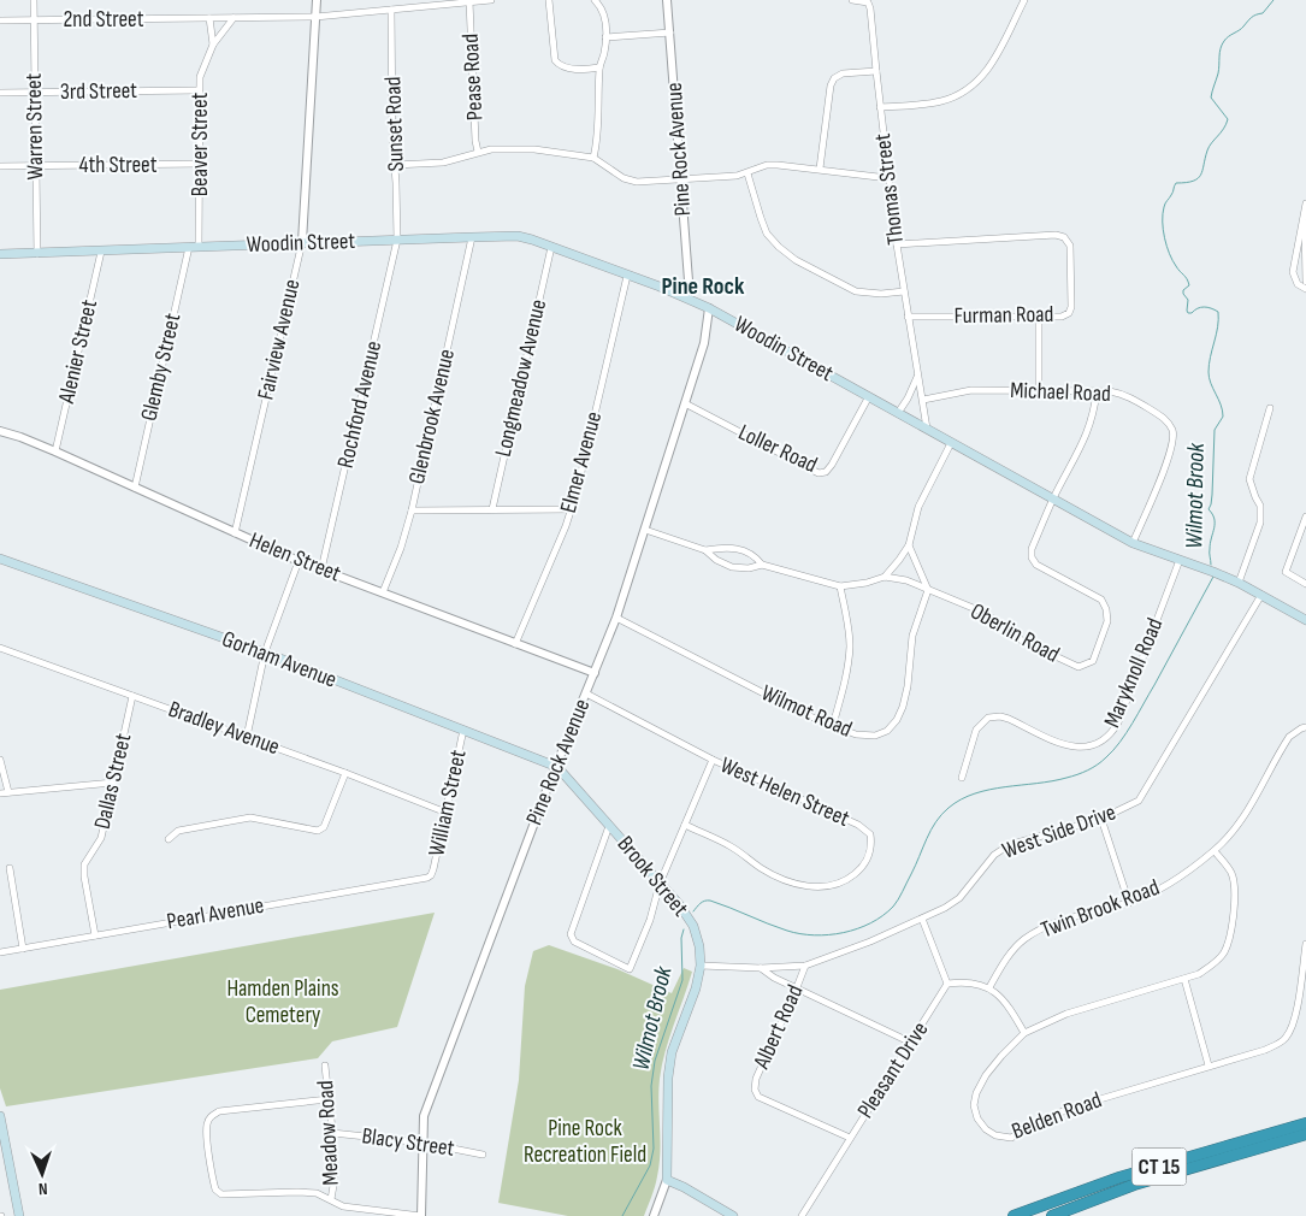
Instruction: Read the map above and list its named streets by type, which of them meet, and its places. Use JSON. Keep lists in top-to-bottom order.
{
  "streets": {
    "highway": ["CT 15"],
    "main road": ["Woodin Street", "Gorham Avenue", "Brook Street"],
    "street": [
      "2nd Street",
      "Pease Road",
      "3rd Street",
      "Sunset Road",
      "Warren Street",
      "Beaver Street",
      "Pine Rock Avenue",
      "4th Street",
      "Thomas Street",
      "Furman Road",
      "Fairview Avenue",
      "Alenier Street",
      "Glemby Street",
      "Longmeadow Avenue",
      "Michael Road",
      "Rochford Avenue",
      "Glenbrook Avenue",
      "Loller Road",
      "Elmer Avenue",
      "Helen Street",
      "Oberlin Road",
      "Maryknoll Road",
      "Wilmot Road",
      "Bradley Avenue",
      "Dallas Street",
      "West Helen Street",
      "William Street",
      "West Side Drive",
      "Twin Brook Road",
      "Pearl Avenue",
      "Albert Road",
      "Pleasant Drive",
      "Belden Road",
      "Meadow Road",
      "Blacy Street"
    ]
  },
  "crossings": [
    ["2nd Street", "Pease Road"],
    ["2nd Street", "Sunset Road"],
    ["2nd Street", "Warren Street"],
    ["2nd Street", "Beaver Street"],
    ["2nd Street", "Fairview Avenue"],
    ["3rd Street", "Warren Street"],
    ["3rd Street", "Beaver Street"],
    ["Sunset Road", "Woodin Street"],
    ["Sunset Road", "Rochford Avenue"],
    ["Warren Street", "4th Street"],
    ["Warren Street", "Woodin Street"],
    ["Beaver Street", "4th Street"],
    ["Beaver Street", "Woodin Street"],
    ["Pine Rock Avenue", "Woodin Street"],
    ["Pine Rock Avenue", "Loller Road"],
    ["Pine Rock Avenue", "Helen Street"],
    ["Pine Rock Avenue", "Oberlin Road"],
    ["Pine Rock Avenue", "Gorham Avenue"],
    ["Pine Rock Avenue", "Wilmot Road"],
    ["Pine Rock Avenue", "West Helen Street"],
    ["Pine Rock Avenue", "Brook Street"],
    ["Pine Rock Avenue", "Blacy Street"],
    ["Thomas Street", "Woodin Street"],
    ["Thomas Street", "Furman Road"],
    ["Thomas Street", "Michael Road"],
    ["Woodin Street", "Fairview Avenue"],
    ["Woodin Street", "Alenier Street"],
    ["Woodin Street", "Glemby Street"],
    ["Woodin Street", "Longmeadow Avenue"],
    ["Woodin Street", "Michael Road"],
    ["Woodin Street", "Rochford Avenue"],
    ["Woodin Street", "Glenbrook Avenue"],
    ["Woodin Street", "Loller Road"],
    ["Woodin Street", "Elmer Avenue"],
    ["Woodin Street", "Oberlin Road"],
    ["Woodin Street", "Maryknoll Road"],
    ["Woodin Street", "West Side Drive"],
    ["Fairview Avenue", "Helen Street"],
    ["Alenier Street", "Helen Street"],
    ["Glemby Street", "Helen Street"],
    ["Michael Road", "Oberlin Road"],
    ["Rochford Avenue", "Helen Street"],
    ["Glenbrook Avenue", "Helen Street"],
    ["Elmer Avenue", "Helen Street"],
    ["Oberlin Road", "Wilmot Road"],
    ["Gorham Avenue", "William Street"],
    ["Gorham Avenue", "Brook Street"],
    ["Bradley Avenue", "Dallas Street"],
    ["Bradley Avenue", "William Street"],
    ["Dallas Street", "Pearl Avenue"],
    ["William Street", "Pearl Avenue"],
    ["West Side Drive", "Brook Street"],
    ["West Side Drive", "Albert Road"],
    ["Twin Brook Road", "Belden Road"],
    ["Albert Road", "Pleasant Drive"],
    ["Meadow Road", "Blacy Street"]
  ],
  "districts": ["Pine Rock"],
  "water": ["Wilmot Brook"],
  "parks": ["Hamden Plains Cemetery", "Pine Rock Recreation Field"],
  "north": "bottom"
}
